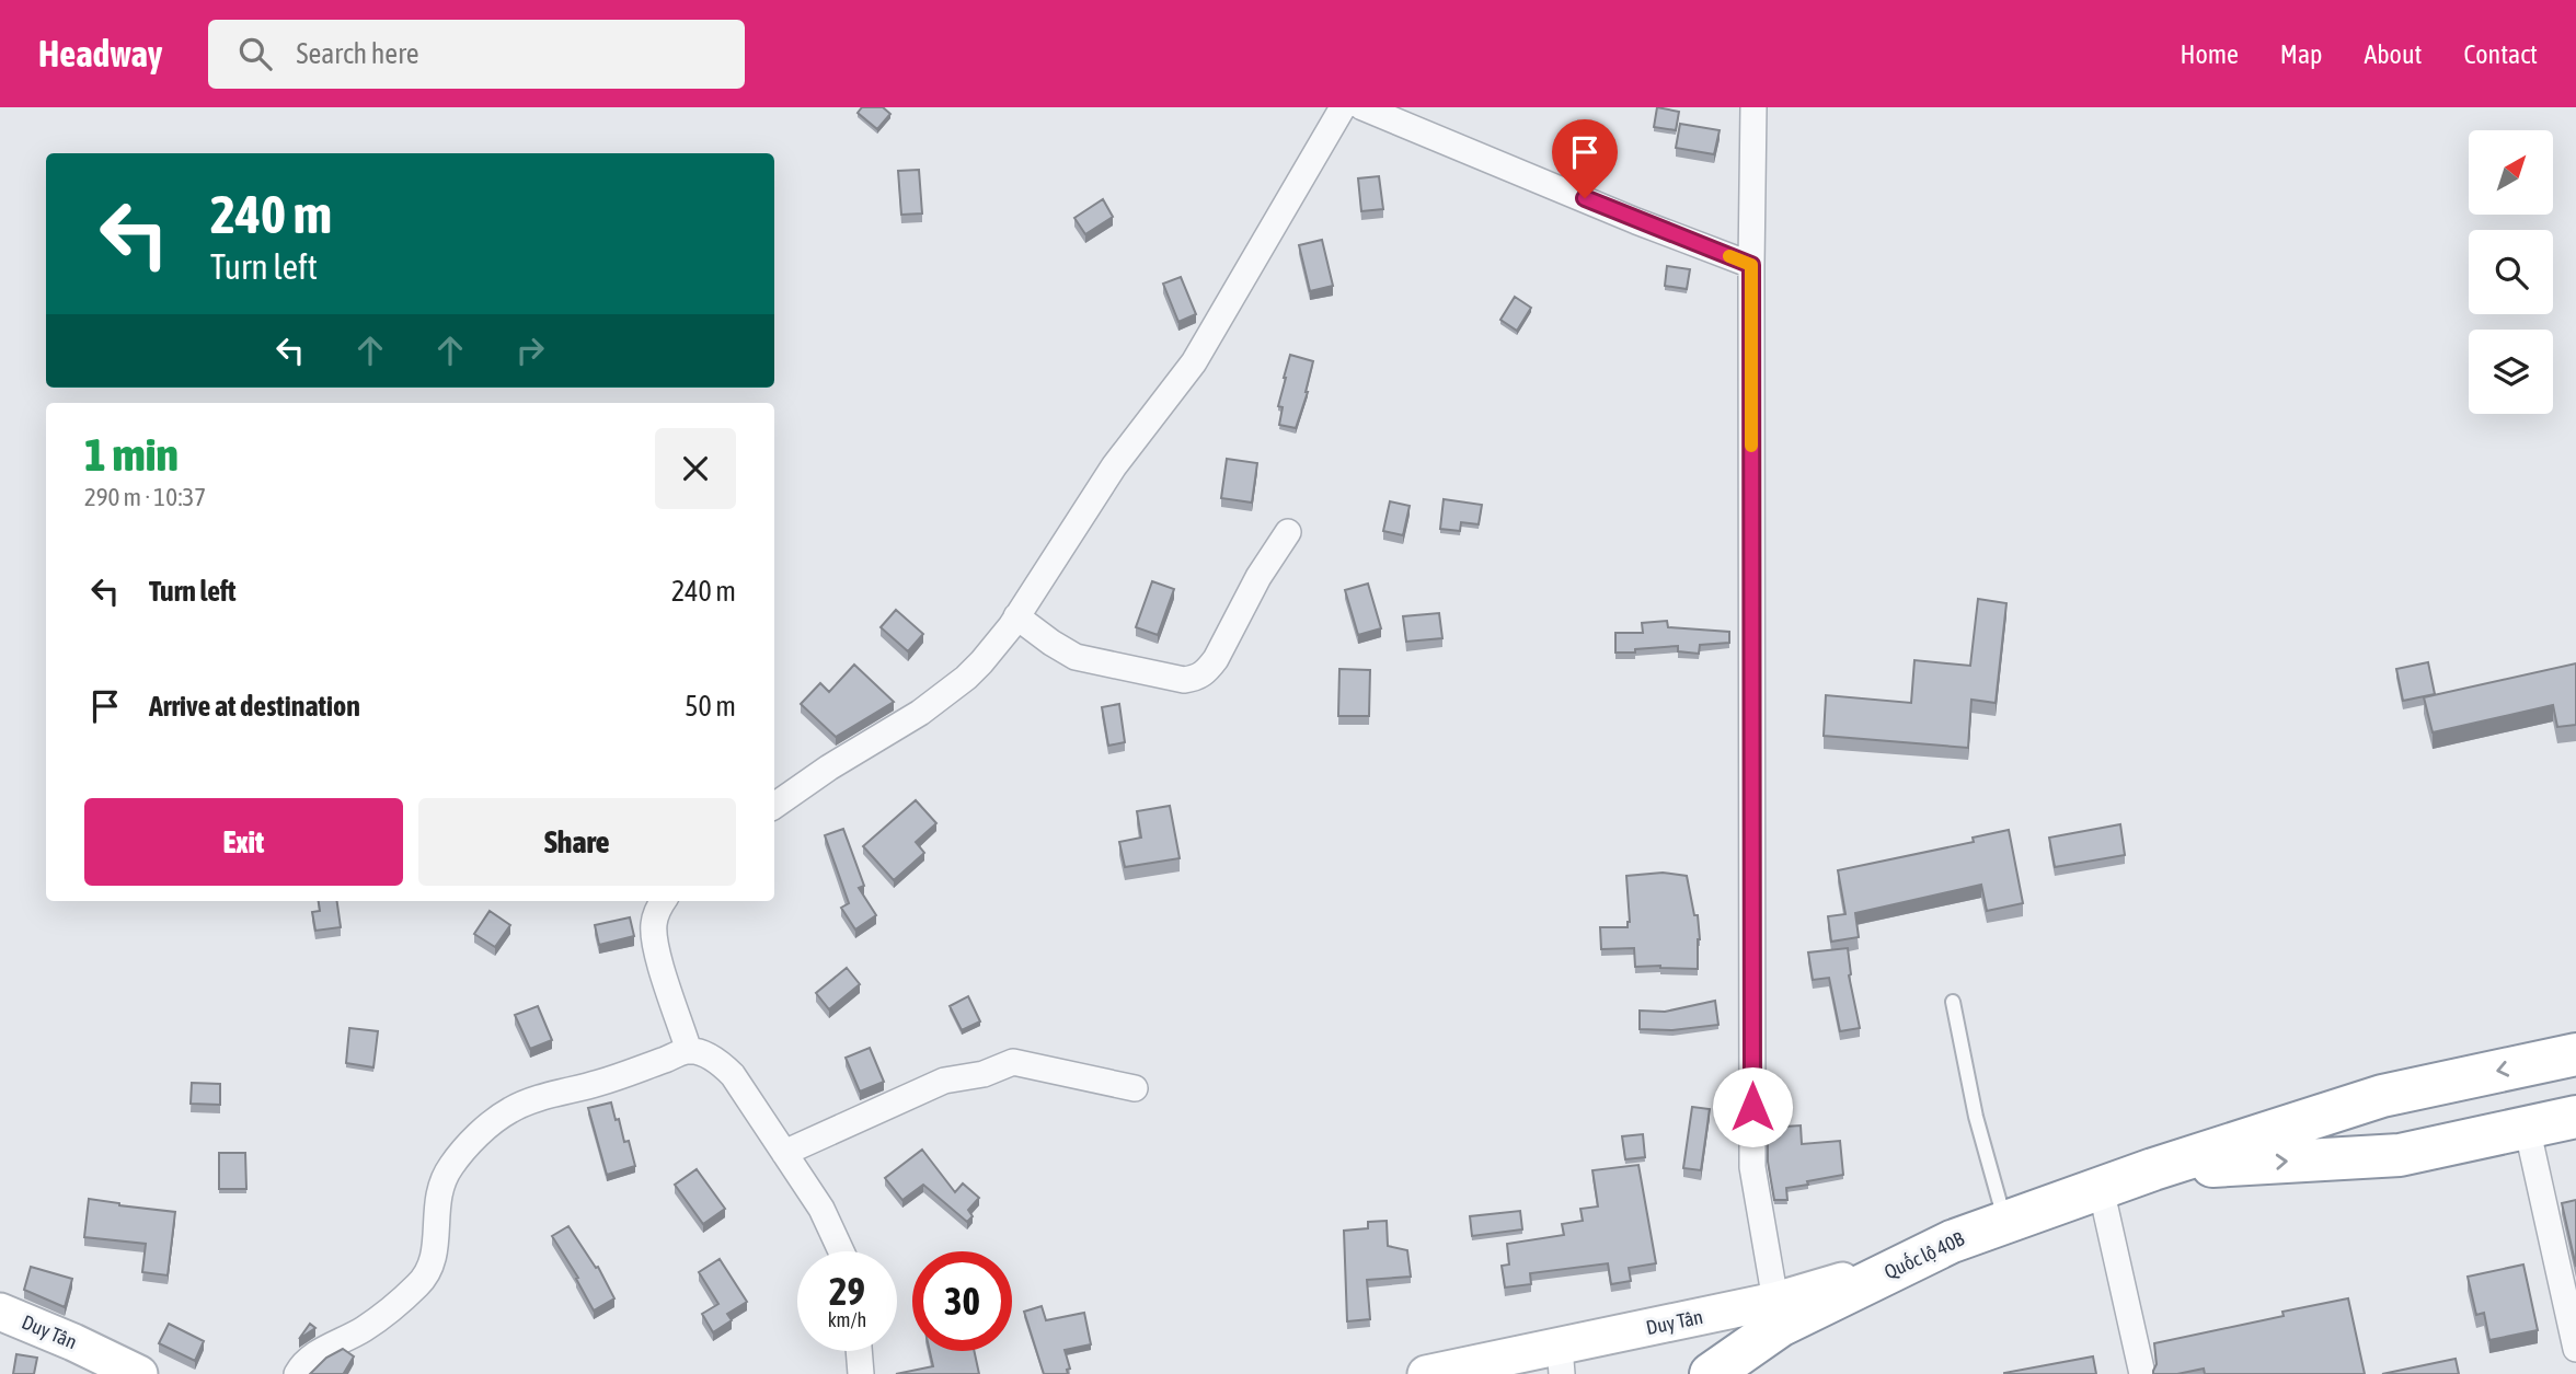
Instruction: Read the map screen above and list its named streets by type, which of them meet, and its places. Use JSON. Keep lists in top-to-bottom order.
{
  "streets": {
    "highway": ["Quốc lộ 40B"],
    "street": ["Duy Tân"]
  },
  "crossings": [
    ["Quốc lộ 40B", "Duy Tân"]
  ],
  "north": "top right",
  "page": {
    "header": "Headway",
    "search": "Search here",
    "nav": [
      "Home",
      "Map",
      "About",
      "Contact"
    ],
    "turn": ["240 m", "Turn left"],
    "heading": ["1 min", "290 m · 10:37"],
    "list": [
      {
        "name": "Turn left",
        "value": "240 m"
      },
      {
        "name": "Arrive at destination",
        "value": "50 m"
      }
    ],
    "buttons": ["Exit", "Share"],
    "speed": "29 km/h",
    "limit": "30"
  }
}
